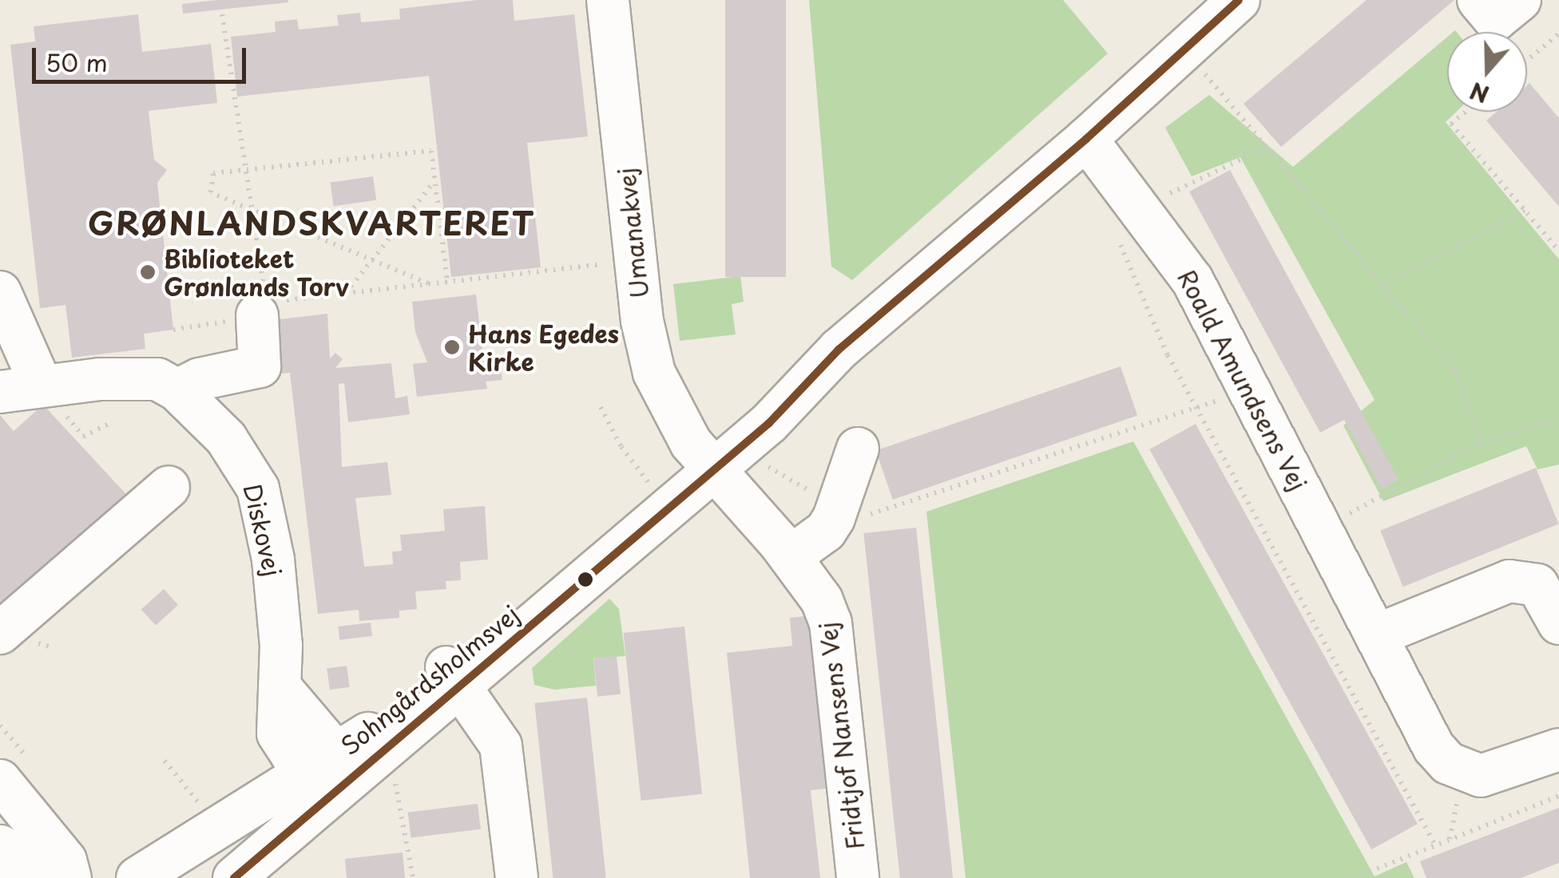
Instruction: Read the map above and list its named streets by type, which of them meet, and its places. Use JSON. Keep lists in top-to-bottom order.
{
  "streets": {
    "street": [
      "Umanakvej",
      "Roald Amundsens Vej",
      "Diskovej",
      "Sohngårdsholmsvej",
      "Fridtjof Nansens Vej"
    ]
  },
  "crossings": [
    ["Umanakvej", "Sohngårdsholmsvej"],
    ["Umanakvej", "Fridtjof Nansens Vej"],
    ["Roald Amundsens Vej", "Sohngårdsholmsvej"],
    ["Diskovej", "Sohngårdsholmsvej"],
    ["Sohngårdsholmsvej", "Fridtjof Nansens Vej"]
  ],
  "districts": ["GRØNLANDSKVARTERET"],
  "places": ["Biblioteket Grønlands Torv", "Hans Egedes Kirke"],
  "scale_bar": "50 m",
  "north": "bottom"
}
